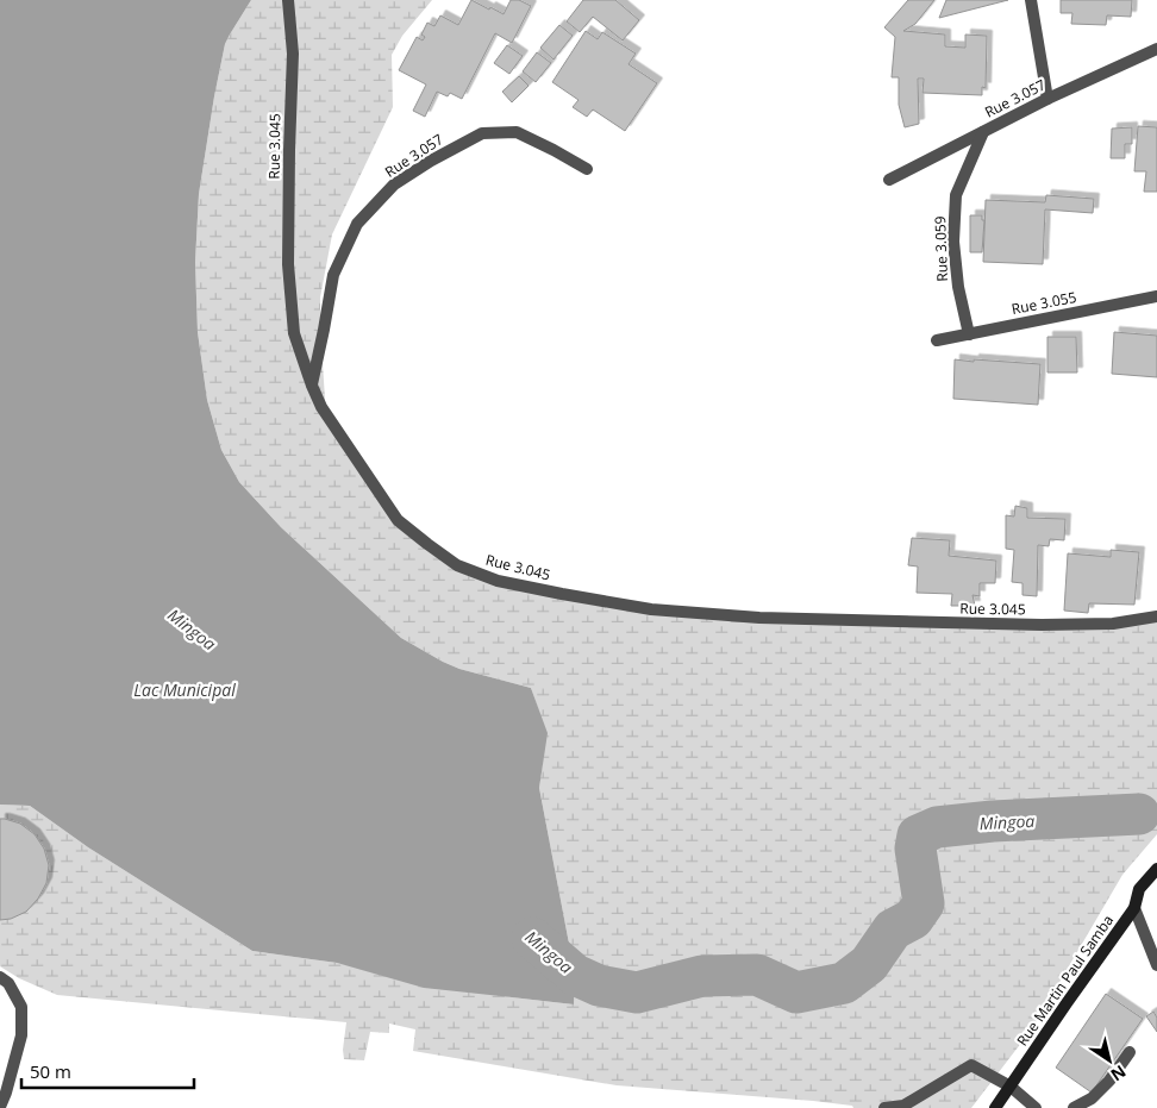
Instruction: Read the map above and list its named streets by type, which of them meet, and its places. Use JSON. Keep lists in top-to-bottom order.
{
  "streets": {
    "main road": ["Rue Martin Paul Samba"],
    "street": [
      "Rue 3.057",
      "Rue 3.045",
      "Rue 3.059",
      "Rue 3.055"
    ]
  },
  "crossings": [
    ["Rue 3.057", "Rue 3.045"],
    ["Rue 3.057", "Rue 3.059"],
    ["Rue 3.059", "Rue 3.055"]
  ],
  "water": ["Mingoa", "Lac Municipal"],
  "scale_bar": "50 m",
  "north": "bottom right"
}
